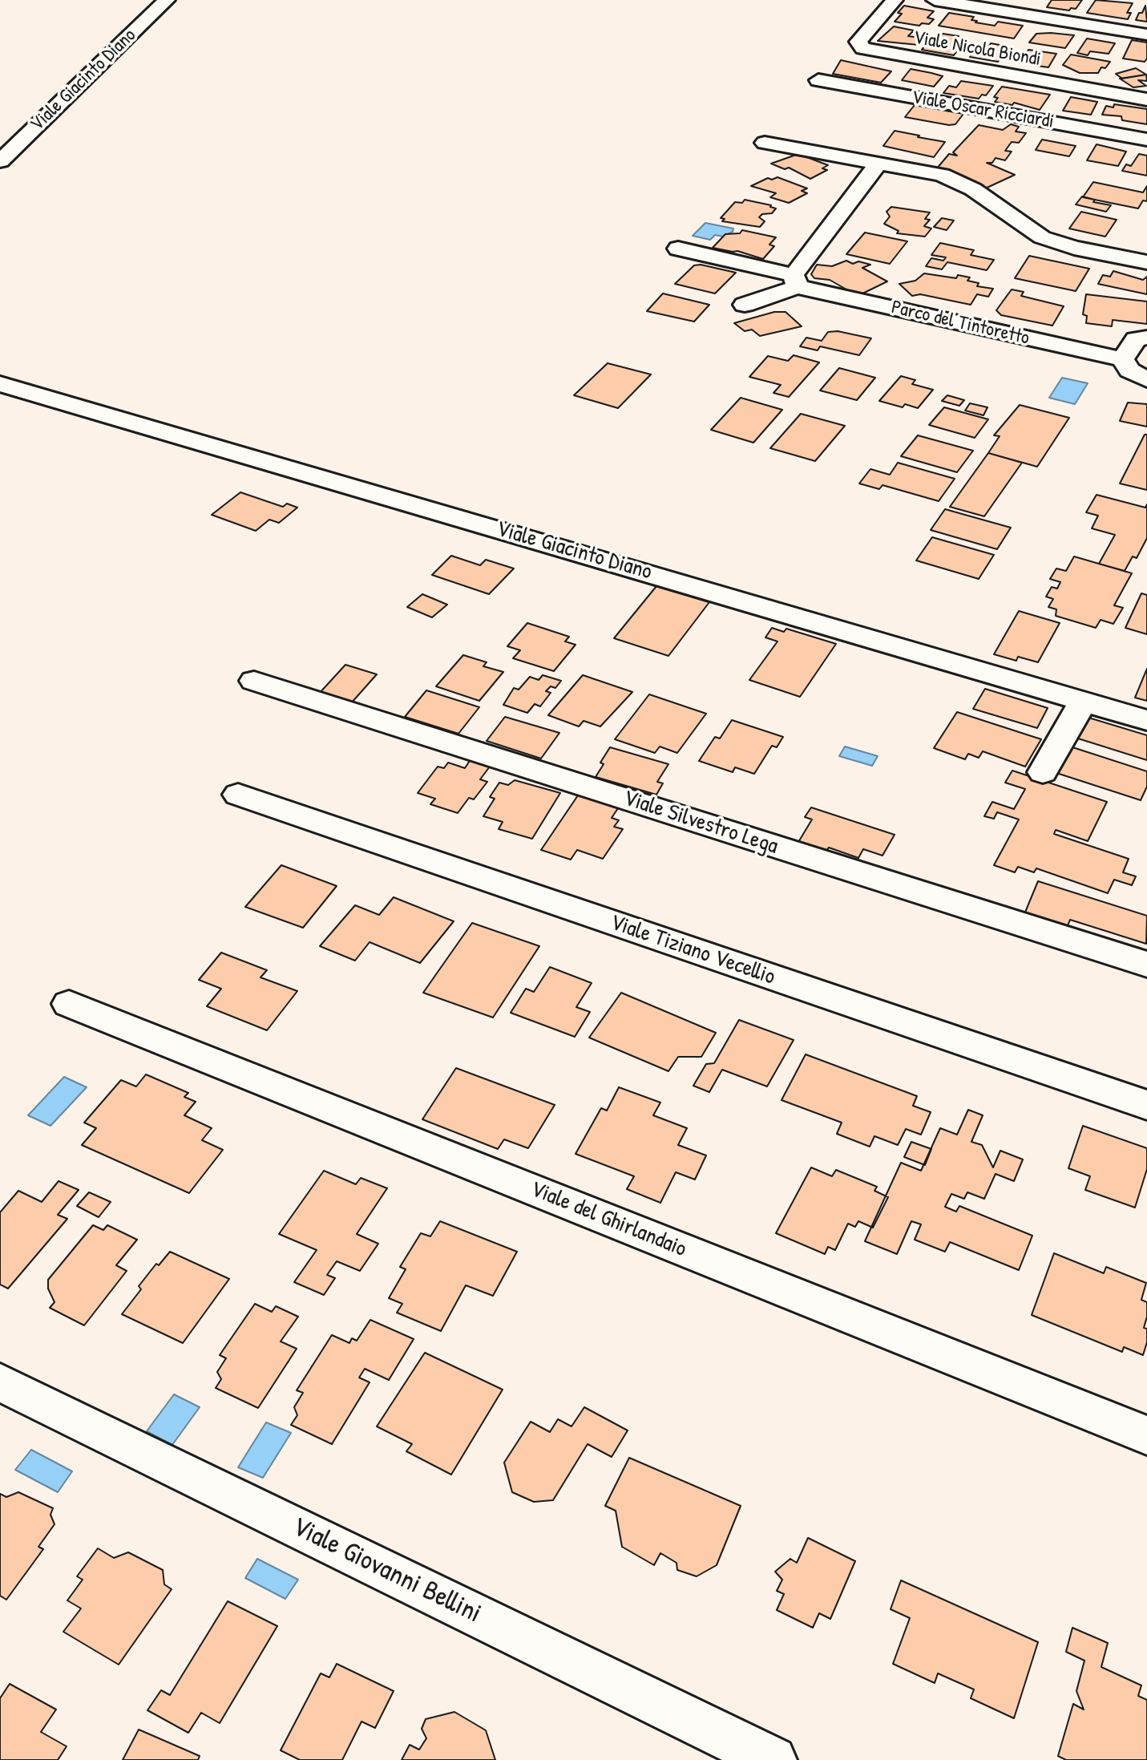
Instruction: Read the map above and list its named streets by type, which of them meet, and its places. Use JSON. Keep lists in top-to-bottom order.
{
  "streets": {
    "street": [
      "Viale Nicola Biondi",
      "Viale Giacinto Diano",
      "Viale Oscar Ricciardi",
      "Parco del Tintoretto",
      "Viale Silvestro Lega",
      "Viale Tiziano Vecellio",
      "Viale del Ghirlandaio",
      "Viale Giovanni Bellini"
    ]
  }
}
